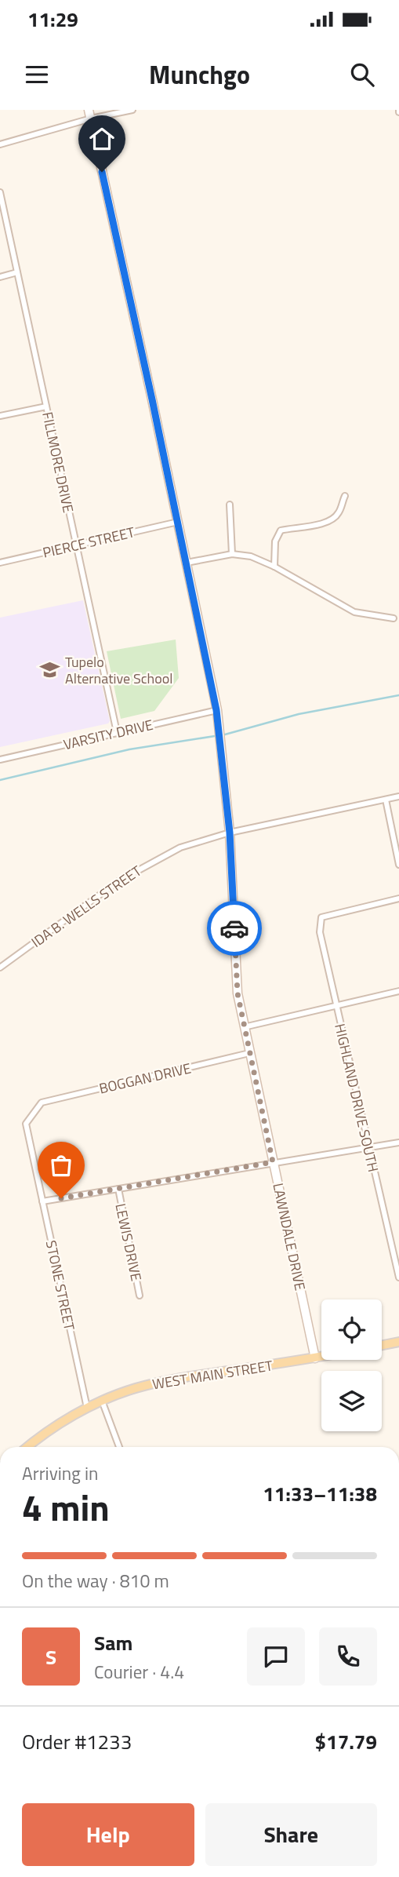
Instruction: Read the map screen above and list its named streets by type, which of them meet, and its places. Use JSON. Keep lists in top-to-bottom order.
{
  "streets": {
    "main road": ["WEST MAIN STREET"],
    "street": [
      "FILLMORE DRIVE",
      "PIERCE STREET",
      "VARSITY DRIVE",
      "IDA B. WELLS STREET",
      "BOGGAN DRIVE",
      "HIGHLAND DRIVE SOUTH",
      "LAWNDALE DRIVE",
      "LEWIS DRIVE",
      "STONE STREET"
    ]
  },
  "crossings": [
    ["FILLMORE DRIVE", "PIERCE STREET"],
    ["FILLMORE DRIVE", "VARSITY DRIVE"],
    ["PIERCE STREET", "LAWNDALE DRIVE"],
    ["VARSITY DRIVE", "LAWNDALE DRIVE"],
    ["IDA B. WELLS STREET", "LAWNDALE DRIVE"],
    ["BOGGAN DRIVE", "LAWNDALE DRIVE"],
    ["BOGGAN DRIVE", "STONE STREET"],
    ["LAWNDALE DRIVE", "WEST MAIN STREET"],
    ["STONE STREET", "WEST MAIN STREET"]
  ],
  "places": {
    "school or university": ["Tupelo Alternative School"]
  },
  "page": {
    "status": "11:29",
    "header": "Munchgo",
    "heading": ["4 min", "Arriving in", "11:33–11:38"],
    "panel": [
      "Sam",
      "Courier · 4.4",
      "Order #1233",
      "$17.79"
    ],
    "bar": "On the way · 810 m",
    "round": "S",
    "buttons": ["Help", "Share"]
  }
}
